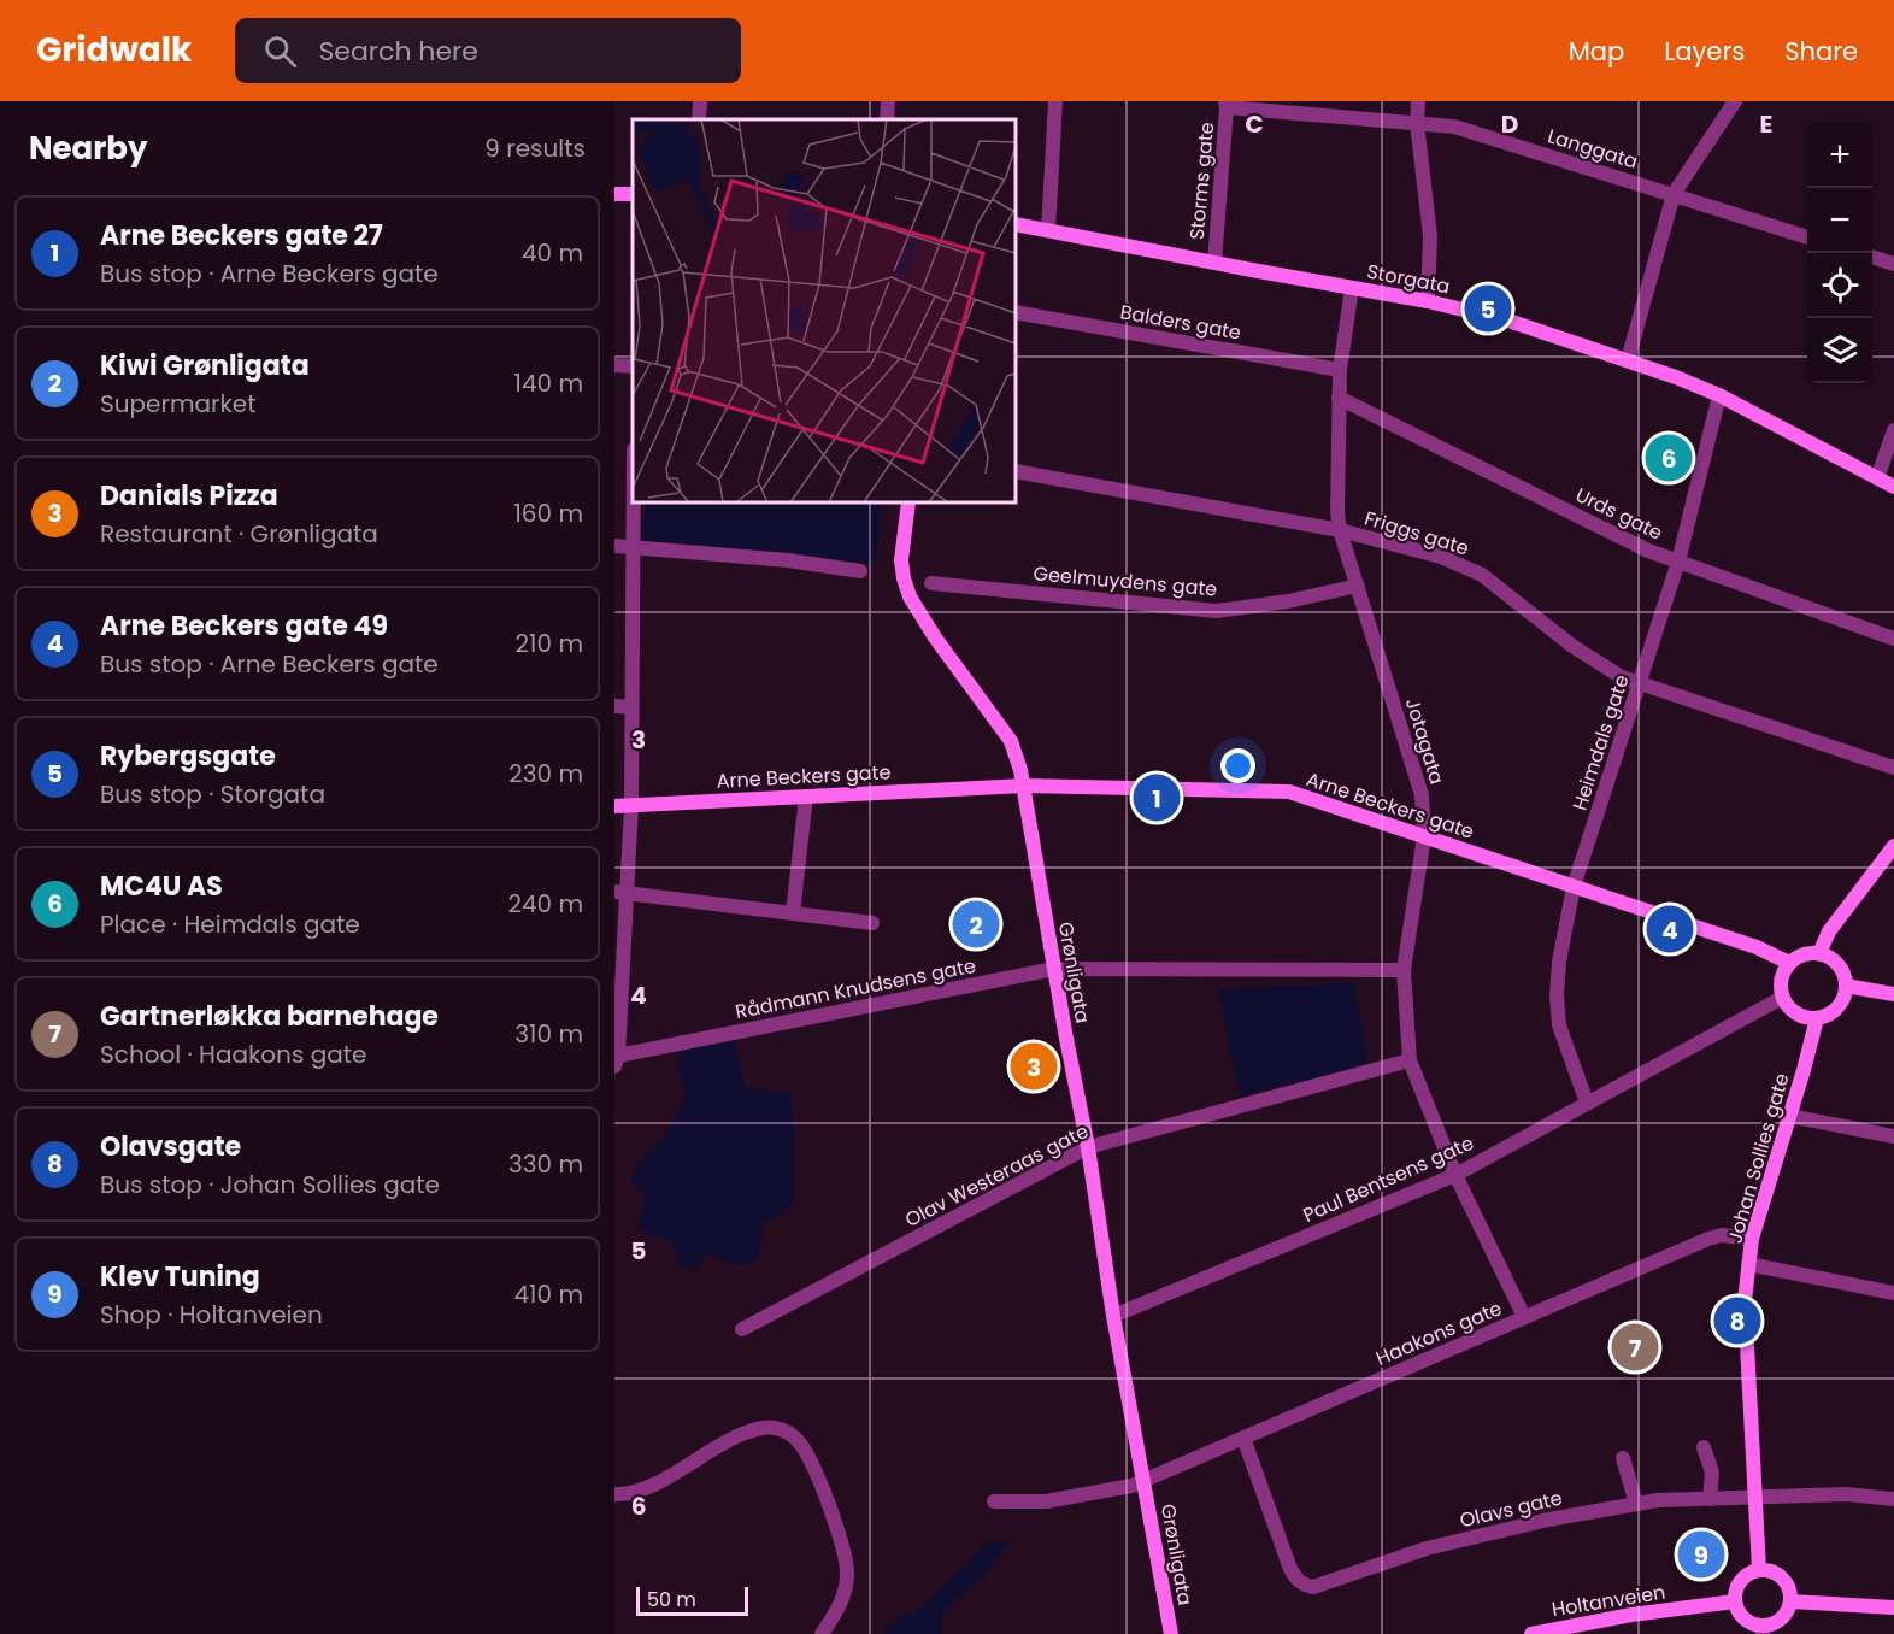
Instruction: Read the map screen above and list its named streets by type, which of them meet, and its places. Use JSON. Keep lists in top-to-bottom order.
{
  "streets": {
    "main road": [
      "Storgata",
      "Arne Beckers gate",
      "Grønligata",
      "Johan Sollies gate",
      "Holtanveien"
    ],
    "street": [
      "Langgata",
      "Storms gate",
      "Balders gate",
      "Urds gate",
      "Friggs gate",
      "Geelmuydens gate",
      "Jotagata",
      "Heimdals gate",
      "Rådmann Knudsens gate",
      "Olav Westeraas gate",
      "Paul Bentsens gate",
      "Haakons gate",
      "Olavs gate"
    ]
  },
  "crossings": [
    ["Langgata", "Storms gate"],
    ["Storms gate", "Storgata"],
    ["Storgata", "Jotagata"],
    ["Storgata", "Heimdals gate"],
    ["Balders gate", "Jotagata"],
    ["Urds gate", "Jotagata"],
    ["Urds gate", "Heimdals gate"],
    ["Friggs gate", "Jotagata"],
    ["Friggs gate", "Heimdals gate"],
    ["Geelmuydens gate", "Jotagata"],
    ["Jotagata", "Arne Beckers gate"],
    ["Jotagata", "Rådmann Knudsens gate"],
    ["Jotagata", "Olav Westeraas gate"],
    ["Jotagata", "Paul Bentsens gate"],
    ["Jotagata", "Haakons gate"],
    ["Heimdals gate", "Arne Beckers gate"],
    ["Heimdals gate", "Paul Bentsens gate"],
    ["Arne Beckers gate", "Grønligata"],
    ["Arne Beckers gate", "Johan Sollies gate"],
    ["Arne Beckers gate", "Paul Bentsens gate"],
    ["Grønligata", "Rådmann Knudsens gate"],
    ["Grønligata", "Olav Westeraas gate"],
    ["Grønligata", "Paul Bentsens gate"],
    ["Grønligata", "Haakons gate"],
    ["Johan Sollies gate", "Paul Bentsens gate"],
    ["Johan Sollies gate", "Haakons gate"],
    ["Johan Sollies gate", "Olavs gate"],
    ["Johan Sollies gate", "Holtanveien"],
    ["Haakons gate", "Olavs gate"]
  ],
  "scale_bar": "50 m",
  "page": {
    "header": "Gridwalk",
    "search": "Search here",
    "nav": ["Map", "Layers", "Share"],
    "heading": ["Nearby", "9 results"],
    "map_buttons": ["+", "−"],
    "list": [
      {
        "mark": "1",
        "name": "Arne Beckers gate 27",
        "note": "Bus stop · Arne Beckers gate",
        "value": "40 m"
      },
      {
        "mark": "2",
        "name": "Kiwi Grønligata",
        "note": "Supermarket",
        "value": "140 m"
      },
      {
        "mark": "3",
        "name": "Danials Pizza",
        "note": "Restaurant · Grønligata",
        "value": "160 m"
      },
      {
        "mark": "4",
        "name": "Arne Beckers gate 49",
        "note": "Bus stop · Arne Beckers gate",
        "value": "210 m"
      },
      {
        "mark": "5",
        "name": "Rybergsgate",
        "note": "Bus stop · Storgata",
        "value": "230 m"
      },
      {
        "mark": "6",
        "name": "MC4U AS",
        "note": "Place · Heimdals gate",
        "value": "240 m"
      },
      {
        "mark": "7",
        "name": "Gartnerløkka barnehage",
        "note": "School · Haakons gate",
        "value": "310 m"
      },
      {
        "mark": "8",
        "name": "Olavsgate",
        "note": "Bus stop · Johan Sollies gate",
        "value": "330 m"
      },
      {
        "mark": "9",
        "name": "Klev Tuning",
        "note": "Shop · Holtanveien",
        "value": "410 m"
      }
    ],
    "pins": [
      "5",
      "6",
      "1",
      "2",
      "4",
      "3",
      "8",
      "7",
      "9"
    ],
    "scale": "50 m"
  },
  "grid": {
    "columns": ["C", "D", "E"],
    "rows": [
      "3",
      "4",
      "5",
      "6"
    ]
  }
}
